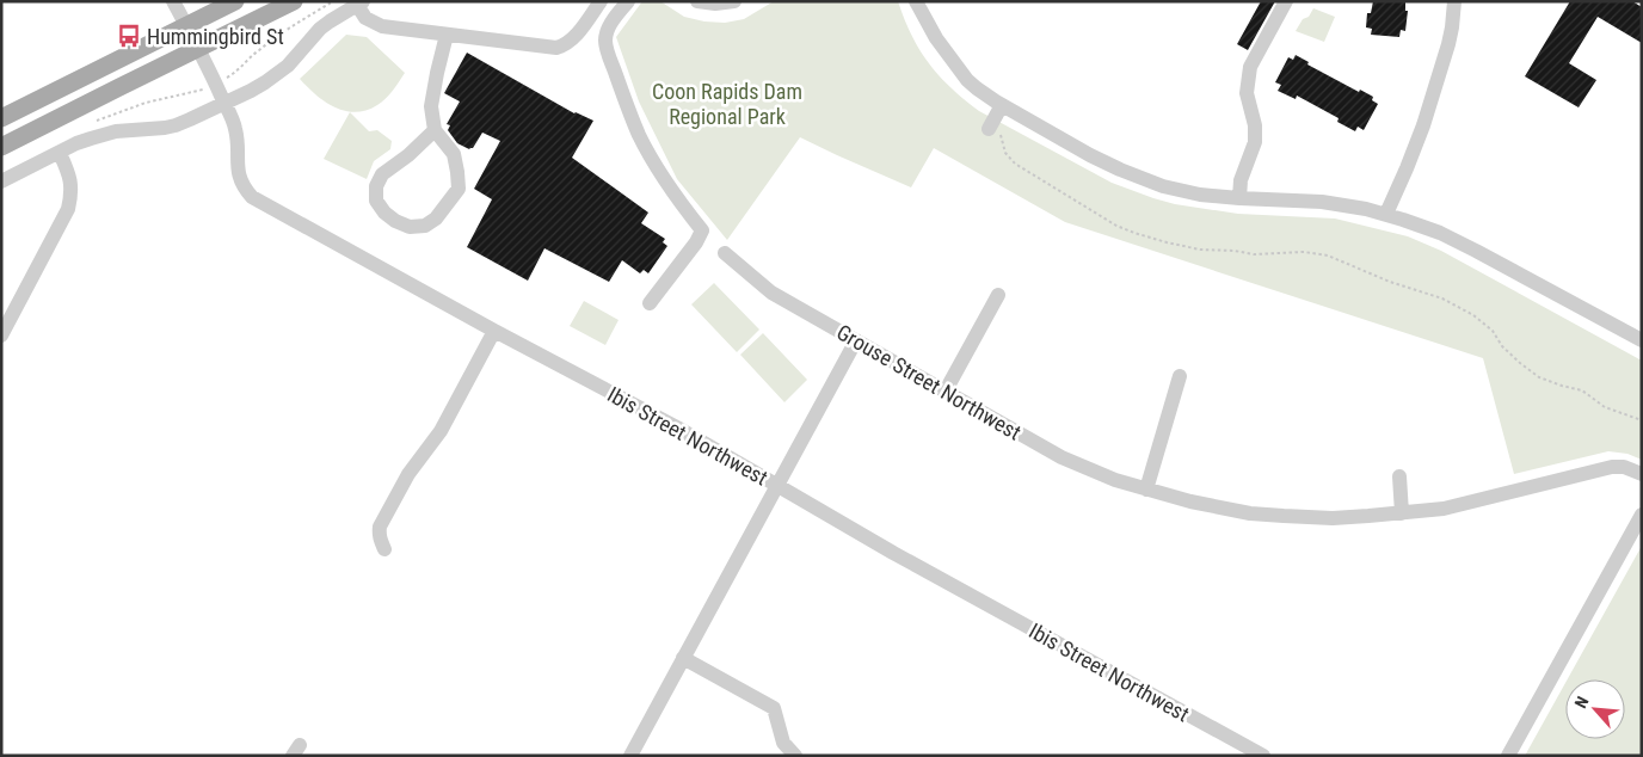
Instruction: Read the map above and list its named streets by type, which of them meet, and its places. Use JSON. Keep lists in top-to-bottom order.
{
  "streets": {
    "street": ["Grouse Street Northwest", "Ibis Street Northwest"]
  },
  "parks": ["Coon Rapids Dam Regional Park"],
  "places": {
    "bus stop": ["Hummingbird St"]
  },
  "north": "top left"
}
